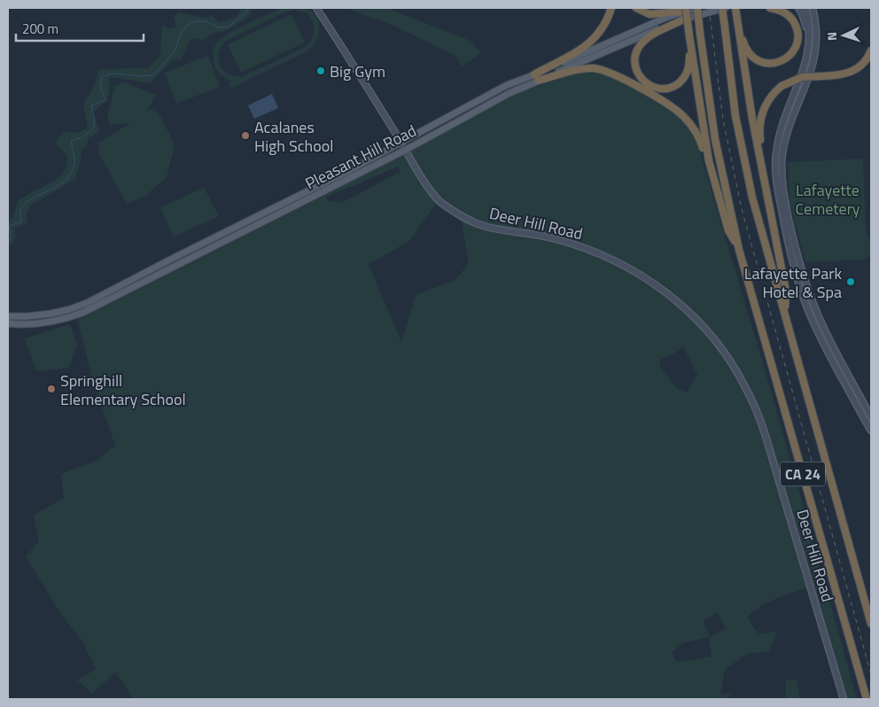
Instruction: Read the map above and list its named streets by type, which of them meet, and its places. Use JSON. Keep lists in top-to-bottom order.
{
  "streets": {
    "highway": ["CA 24"],
    "main road": ["Pleasant Hill Road"],
    "street": ["Deer Hill Road"]
  },
  "crossings": [
    ["Pleasant Hill Road", "Deer Hill Road"],
    ["Pleasant Hill Road", "CA 24"]
  ],
  "parks": ["Lafayette Cemetery"],
  "places": [
    "Big Gym",
    "Acalanes High School",
    "Lafayette Park Hotel & Spa",
    "Springhill Elementary School"
  ],
  "scale_bar": "200 m",
  "north": "left"
}
